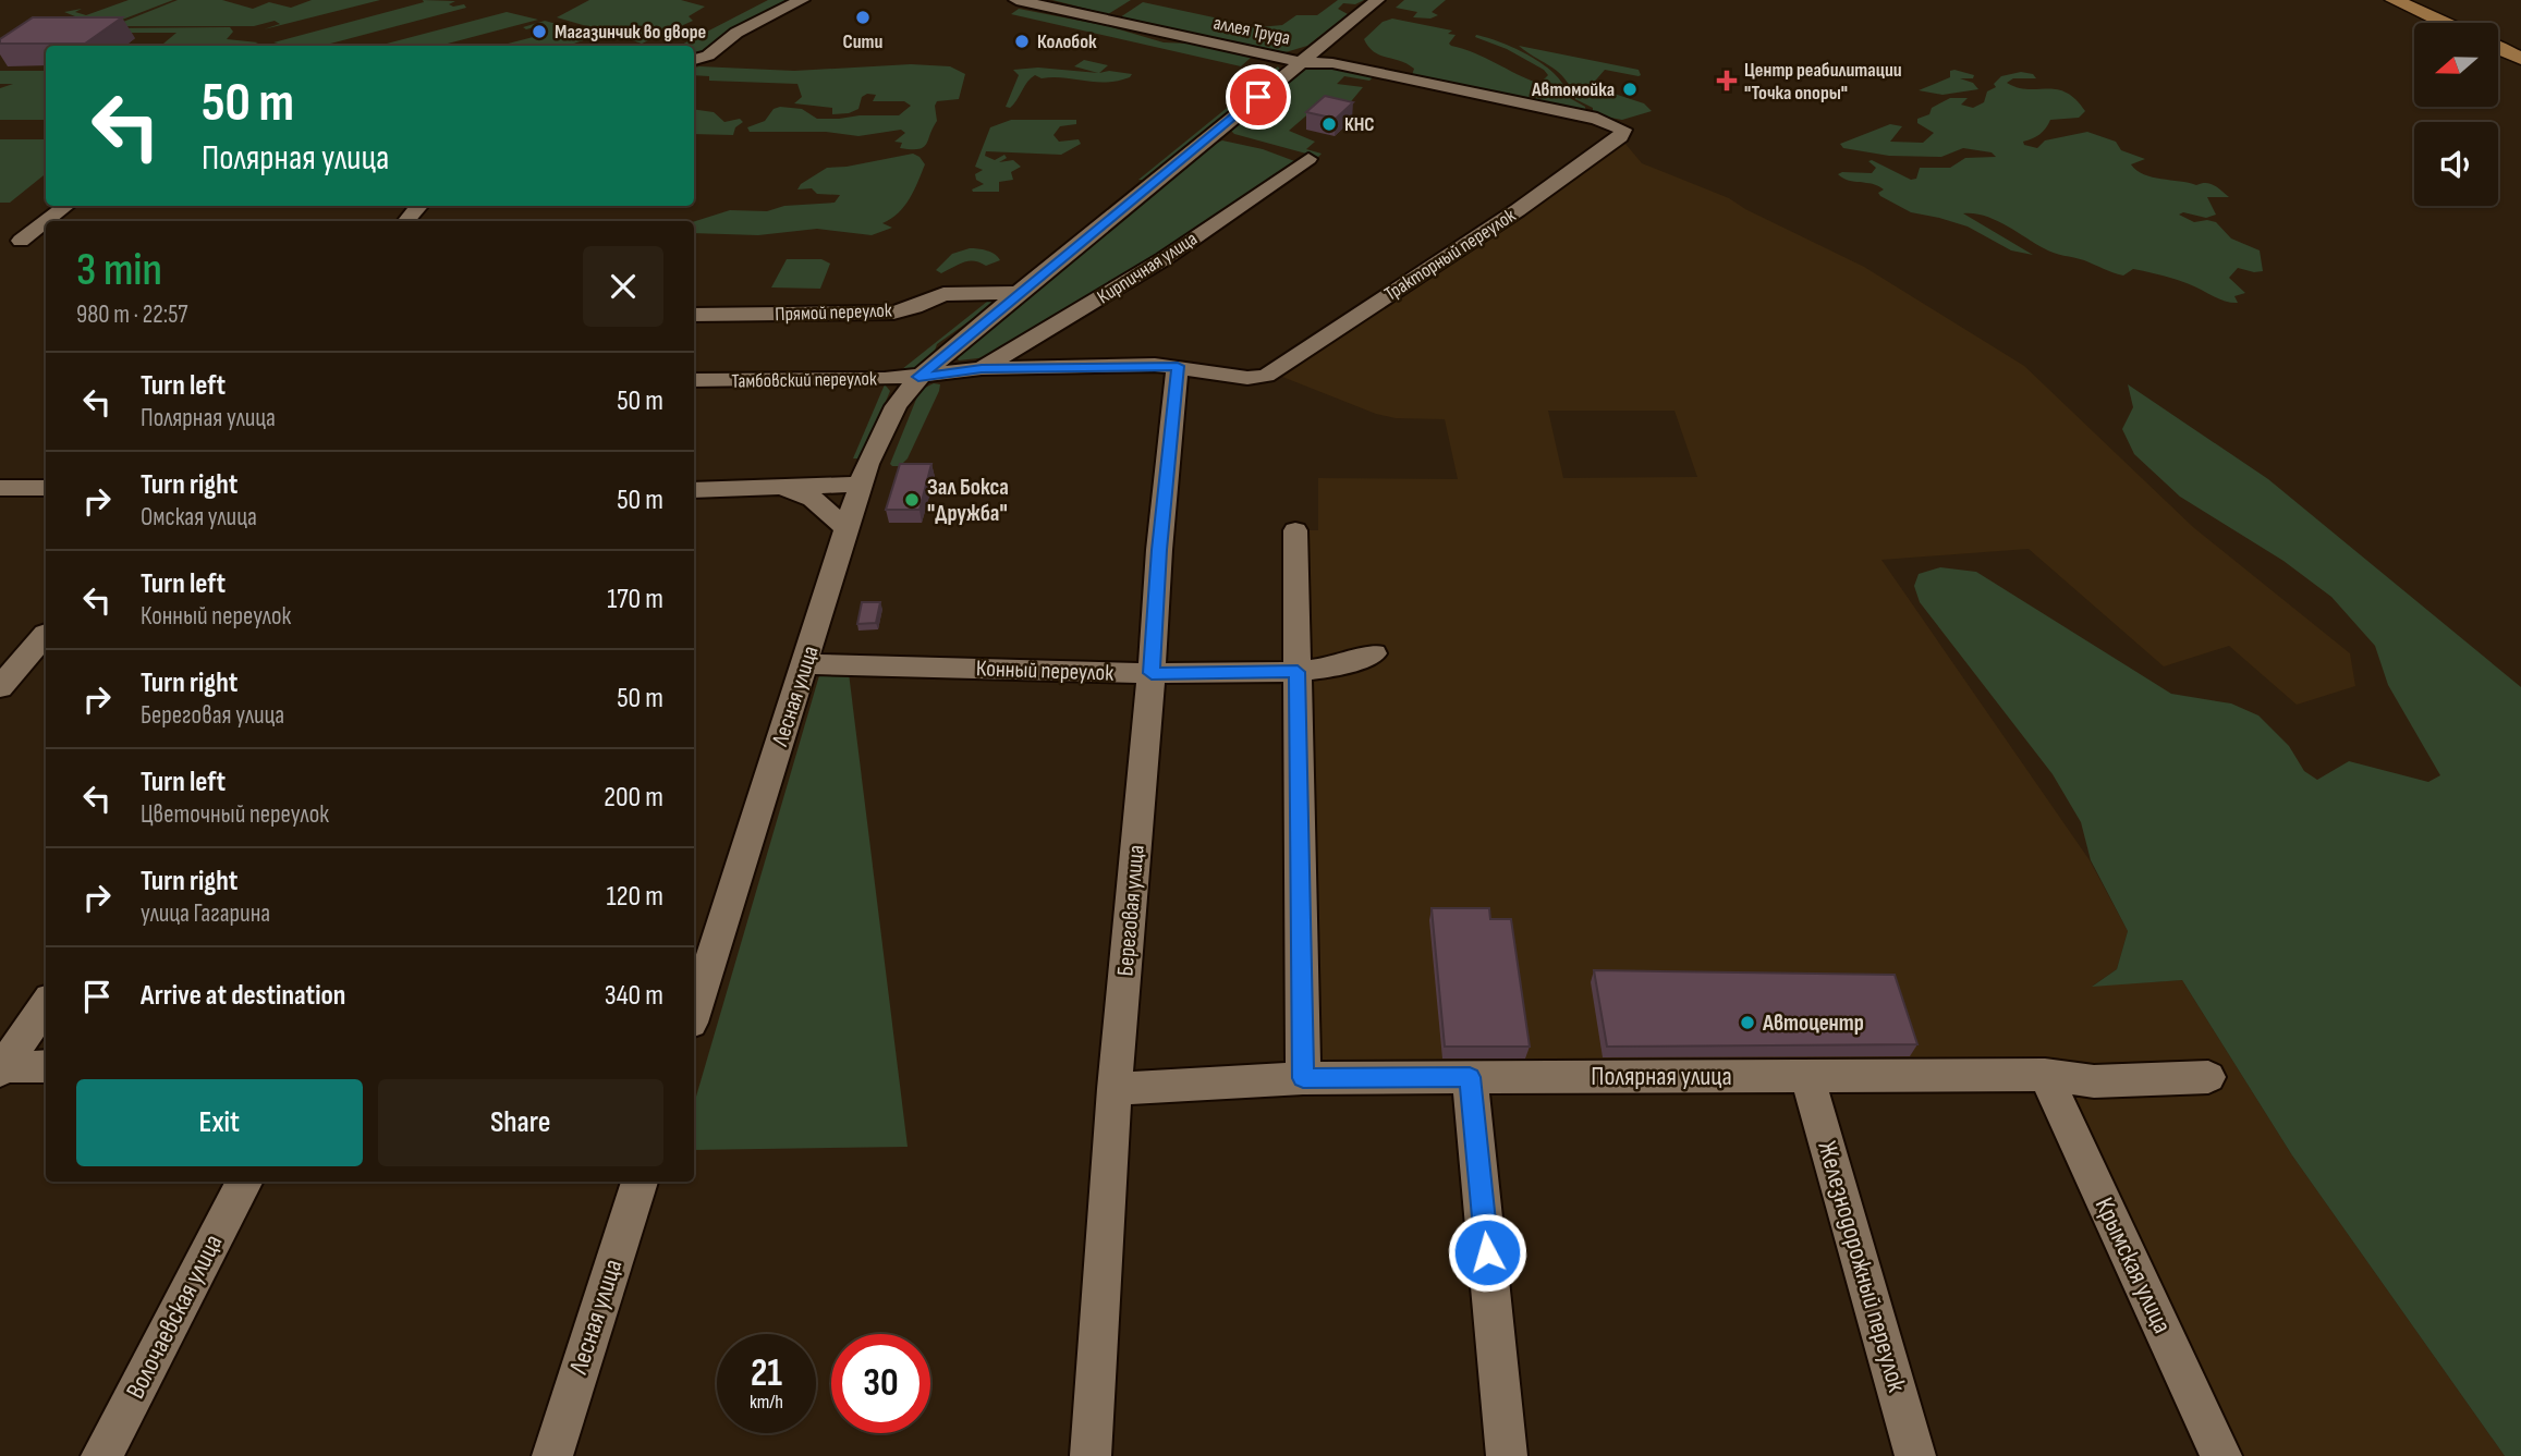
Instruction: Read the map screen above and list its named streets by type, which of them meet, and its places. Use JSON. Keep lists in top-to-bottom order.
{
  "streets": {
    "street": [
      "аллея Труда",
      "Тракторный переулок",
      "Кирпичная улица",
      "Прямой переулок",
      "Тамбовский переулок",
      "Конный переулок",
      "Лесная улица",
      "Береговая улица",
      "Полярная улица",
      "Крымская улица",
      "Железнодорожный переулок",
      "Волочаевская улица"
    ]
  },
  "crossings": [
    ["аллея Труда", "Тракторный переулок"],
    ["аллея Труда", "Лесная улица"],
    ["Кирпичная улица", "Тамбовский переулок"],
    ["Прямой переулок", "Лесная улица"],
    ["Тамбовский переулок", "Лесная улица"],
    ["Конный переулок", "Лесная улица"],
    ["Конный переулок", "Береговая улица"],
    ["Береговая улица", "Полярная улица"],
    ["Полярная улица", "Крымская улица"],
    ["Полярная улица", "Железнодорожный переулок"]
  ],
  "places": {
    "other": [
      "Сити",
      "Магазинчик во дворе",
      "Колобок",
      "Автомойка",
      "КНС",
      "Зал Бокса \"Дружба\"",
      "Автоцентр"
    ],
    "health": ["Центр реабилитации \"Точка опоры\""]
  },
  "north": "left",
  "page": {
    "turn": ["50 m", "Полярная улица"],
    "heading": ["3 min", "980 m · 22:57"],
    "list": [
      {
        "name": "Turn left",
        "note": "Полярная улица",
        "value": "50 m"
      },
      {
        "name": "Turn right",
        "note": "Омская улица",
        "value": "50 m"
      },
      {
        "name": "Turn left",
        "note": "Конный переулок",
        "value": "170 m"
      },
      {
        "name": "Turn right",
        "note": "Береговая улица",
        "value": "50 m"
      },
      {
        "name": "Turn left",
        "note": "Цветочный переулок",
        "value": "200 m"
      },
      {
        "name": "Turn right",
        "note": "улица Гагарина",
        "value": "120 m"
      },
      {
        "name": "Arrive at destination",
        "value": "340 m"
      }
    ],
    "buttons": ["Exit", "Share"],
    "speed": "21 km/h",
    "limit": "30"
  }
}
